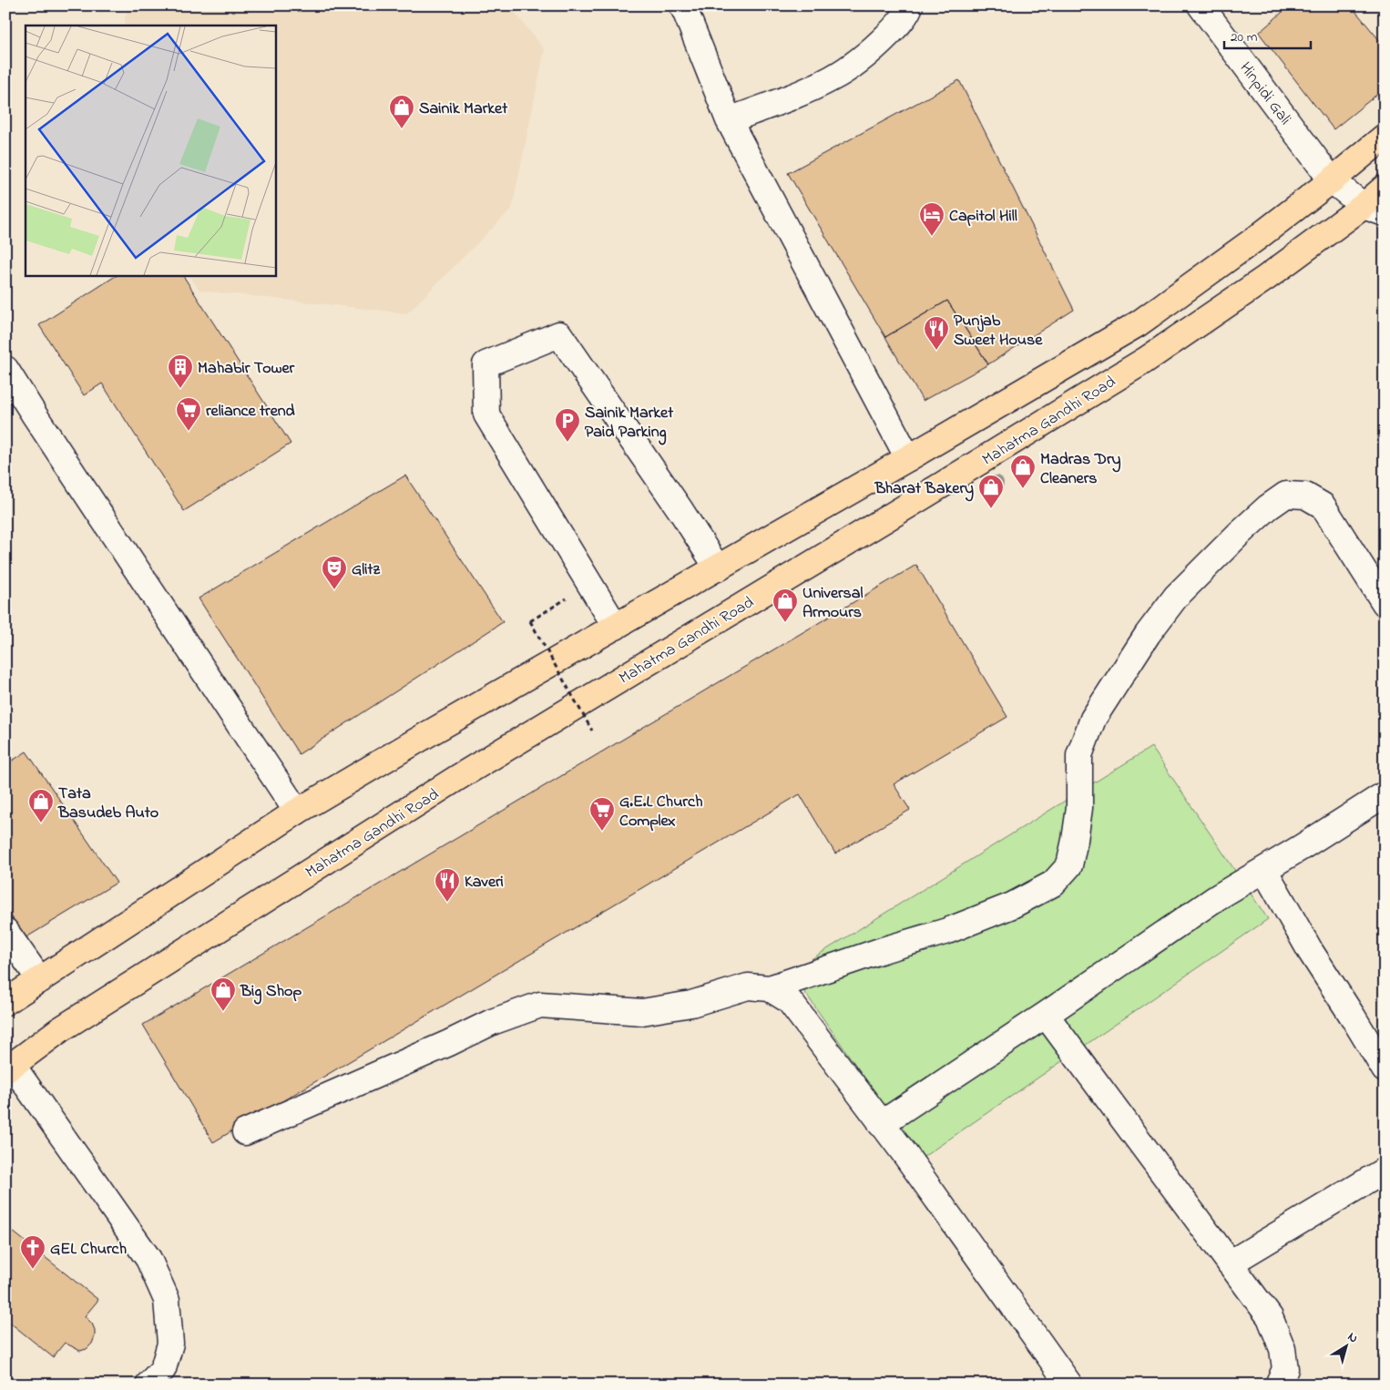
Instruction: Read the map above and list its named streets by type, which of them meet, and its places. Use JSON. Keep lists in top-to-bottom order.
{
  "streets": {
    "main road": ["Mahatma Gandhi Road"],
    "street": ["Hinpidi Gali"]
  },
  "crossings": [
    ["Hinpidi Gali", "Mahatma Gandhi Road"]
  ],
  "places": {
    "shop": [
      "Sainik Market",
      "Madras Dry Cleaners",
      "Bharat Bakery",
      "Universal Armours",
      "Tata Basudeb Auto",
      "Big Shop"
    ],
    "hotel": ["Capitol Hill"],
    "restaurant": ["Punjab Sweet House", "Kaveri"],
    "building": ["Mahabir Tower"],
    "supermarket": ["reliance trend", "G.E.L Church Complex"],
    "parking": ["Sainik Market Paid Parking"],
    "theatre": ["Glitz"],
    "church": ["GEL Church"]
  },
  "scale_bar": "20 m",
  "north": "top right"
}
